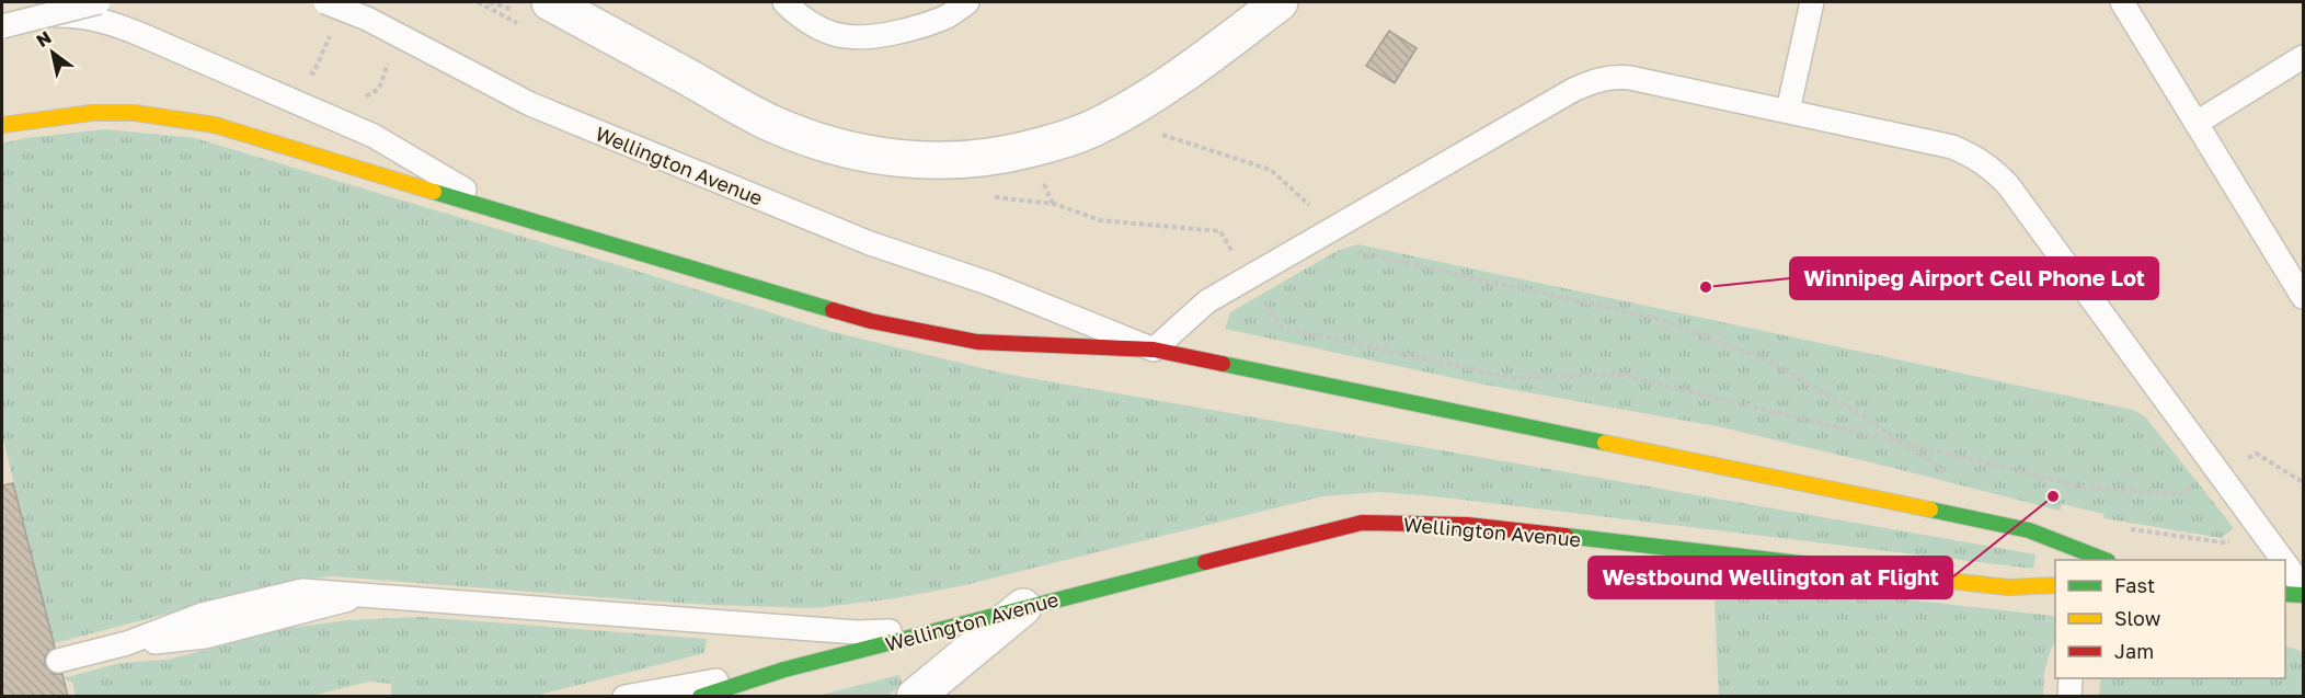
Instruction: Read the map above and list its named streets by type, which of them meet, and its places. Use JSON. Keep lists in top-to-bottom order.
{
  "streets": {
    "main road": ["Wellington Avenue"]
  },
  "places": ["Winnipeg Airport Cell Phone Lot", "Westbound Wellington at Flight"],
  "legend": ["Fast", "Slow", "Jam"],
  "north": "top left"
}
